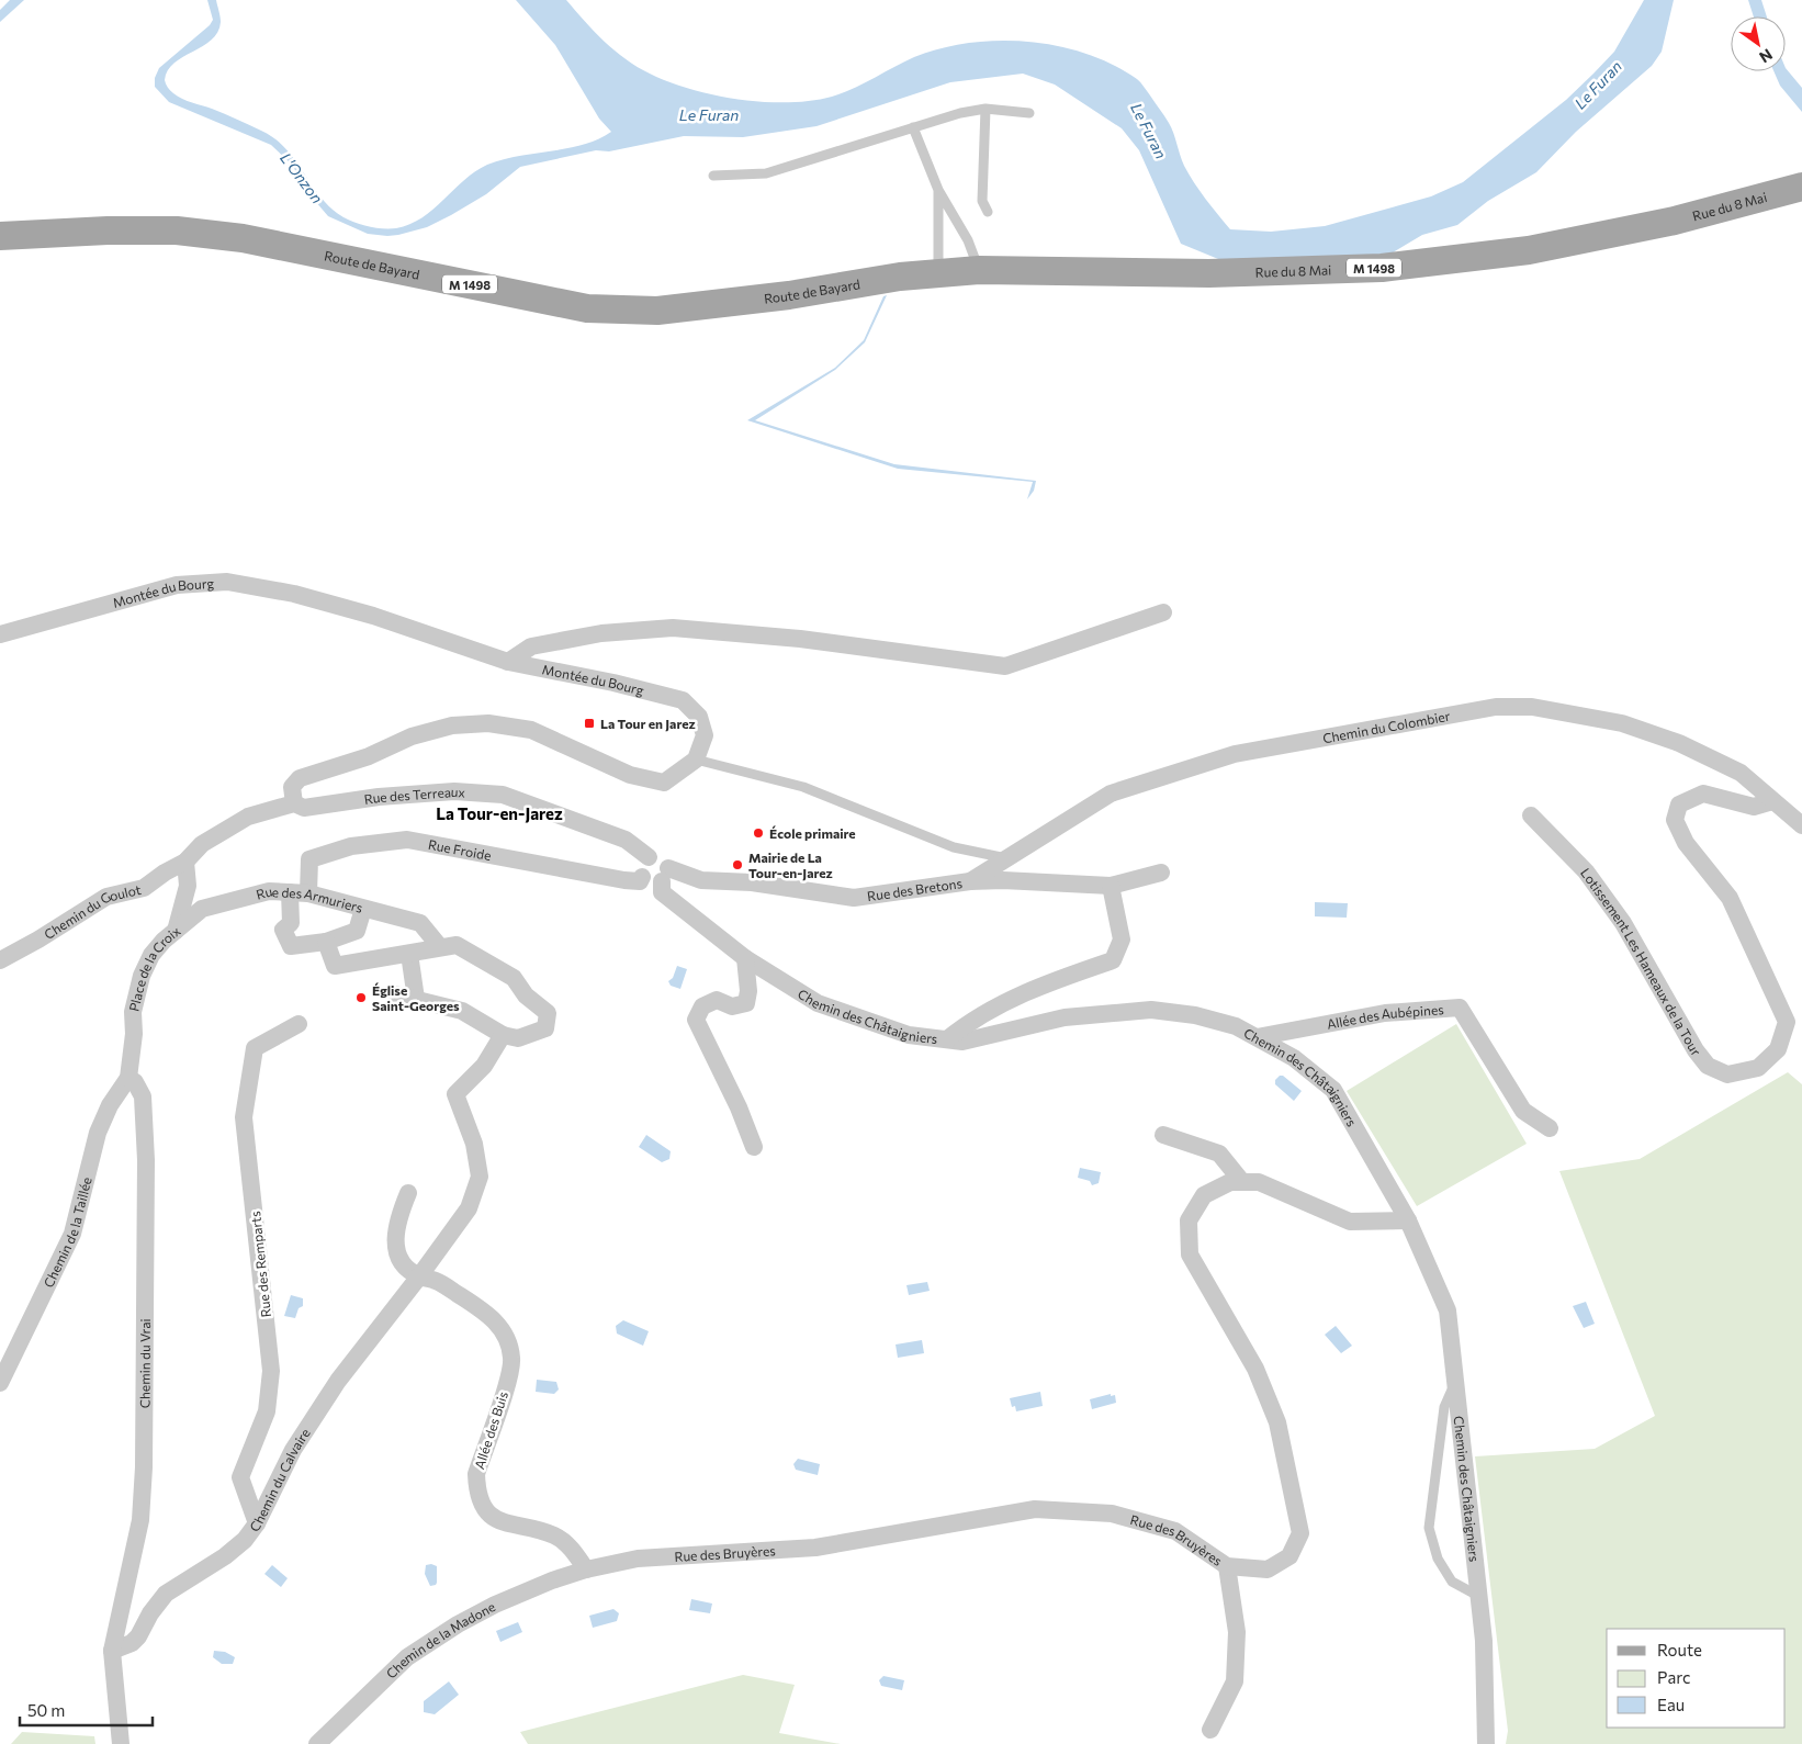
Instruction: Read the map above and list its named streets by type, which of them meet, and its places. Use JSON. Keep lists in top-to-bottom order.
{
  "streets": {
    "main road": ["Rue du 8 Mai", "Route de Bayard", "M 1498"],
    "street": [
      "Montée du Bourg",
      "Chemin du Colombier",
      "Rue des Terreaux",
      "Rue Froide",
      "Rue des Bretons",
      "Rue des Armuriers",
      "Chemin du Goulot",
      "Lotissement Les Hameaux de la Tour",
      "Place de la Croix",
      "Chemin des Châtaigniers",
      "Allée des Aubépines",
      "Chemin de la Taillée",
      "Rue des Remparts",
      "Chemin du Vrai",
      "Allée des Buis",
      "Chemin du Calvaire",
      "Rue des Bruyères",
      "Chemin de la Madone"
    ]
  },
  "crossings": [
    ["Rue du 8 Mai", "Route de Bayard"],
    ["Chemin du Colombier", "Rue des Bretons"],
    ["Chemin du Colombier", "Lotissement Les Hameaux de la Tour"],
    ["Rue des Terreaux", "Rue Froide"],
    ["Rue des Terreaux", "Rue des Bretons"],
    ["Rue des Terreaux", "Chemin du Goulot"],
    ["Rue des Terreaux", "Place de la Croix"],
    ["Rue des Terreaux", "Chemin des Châtaigniers"],
    ["Rue Froide", "Rue des Bretons"],
    ["Rue Froide", "Rue des Armuriers"],
    ["Rue Froide", "Chemin des Châtaigniers"],
    ["Rue des Bretons", "Chemin des Châtaigniers"],
    ["Rue des Armuriers", "Place de la Croix"],
    ["Chemin du Goulot", "Place de la Croix"],
    ["Place de la Croix", "Chemin de la Taillée"],
    ["Place de la Croix", "Chemin du Vrai"],
    ["Chemin des Châtaigniers", "Allée des Aubépines"],
    ["Chemin des Châtaigniers", "Rue des Bruyères"],
    ["Chemin de la Taillée", "Chemin du Vrai"],
    ["Rue des Remparts", "Chemin du Calvaire"],
    ["Chemin du Vrai", "Chemin du Calvaire"],
    ["Allée des Buis", "Chemin du Calvaire"],
    ["Allée des Buis", "Rue des Bruyères"],
    ["Allée des Buis", "Chemin de la Madone"],
    ["Rue des Bruyères", "Chemin de la Madone"]
  ],
  "districts": ["La Tour-en-Jarez"],
  "water": ["Le Furan", "L'Onzon"],
  "places": {
    "transit": ["La Tour en Jarez"],
    "other": ["École primaire", "Mairie de La Tour-en-Jarez", "Église Saint-Georges"]
  },
  "legend": ["Route", "Parc", "Eau"],
  "scale_bar": "50 m",
  "north": "bottom right"
}
